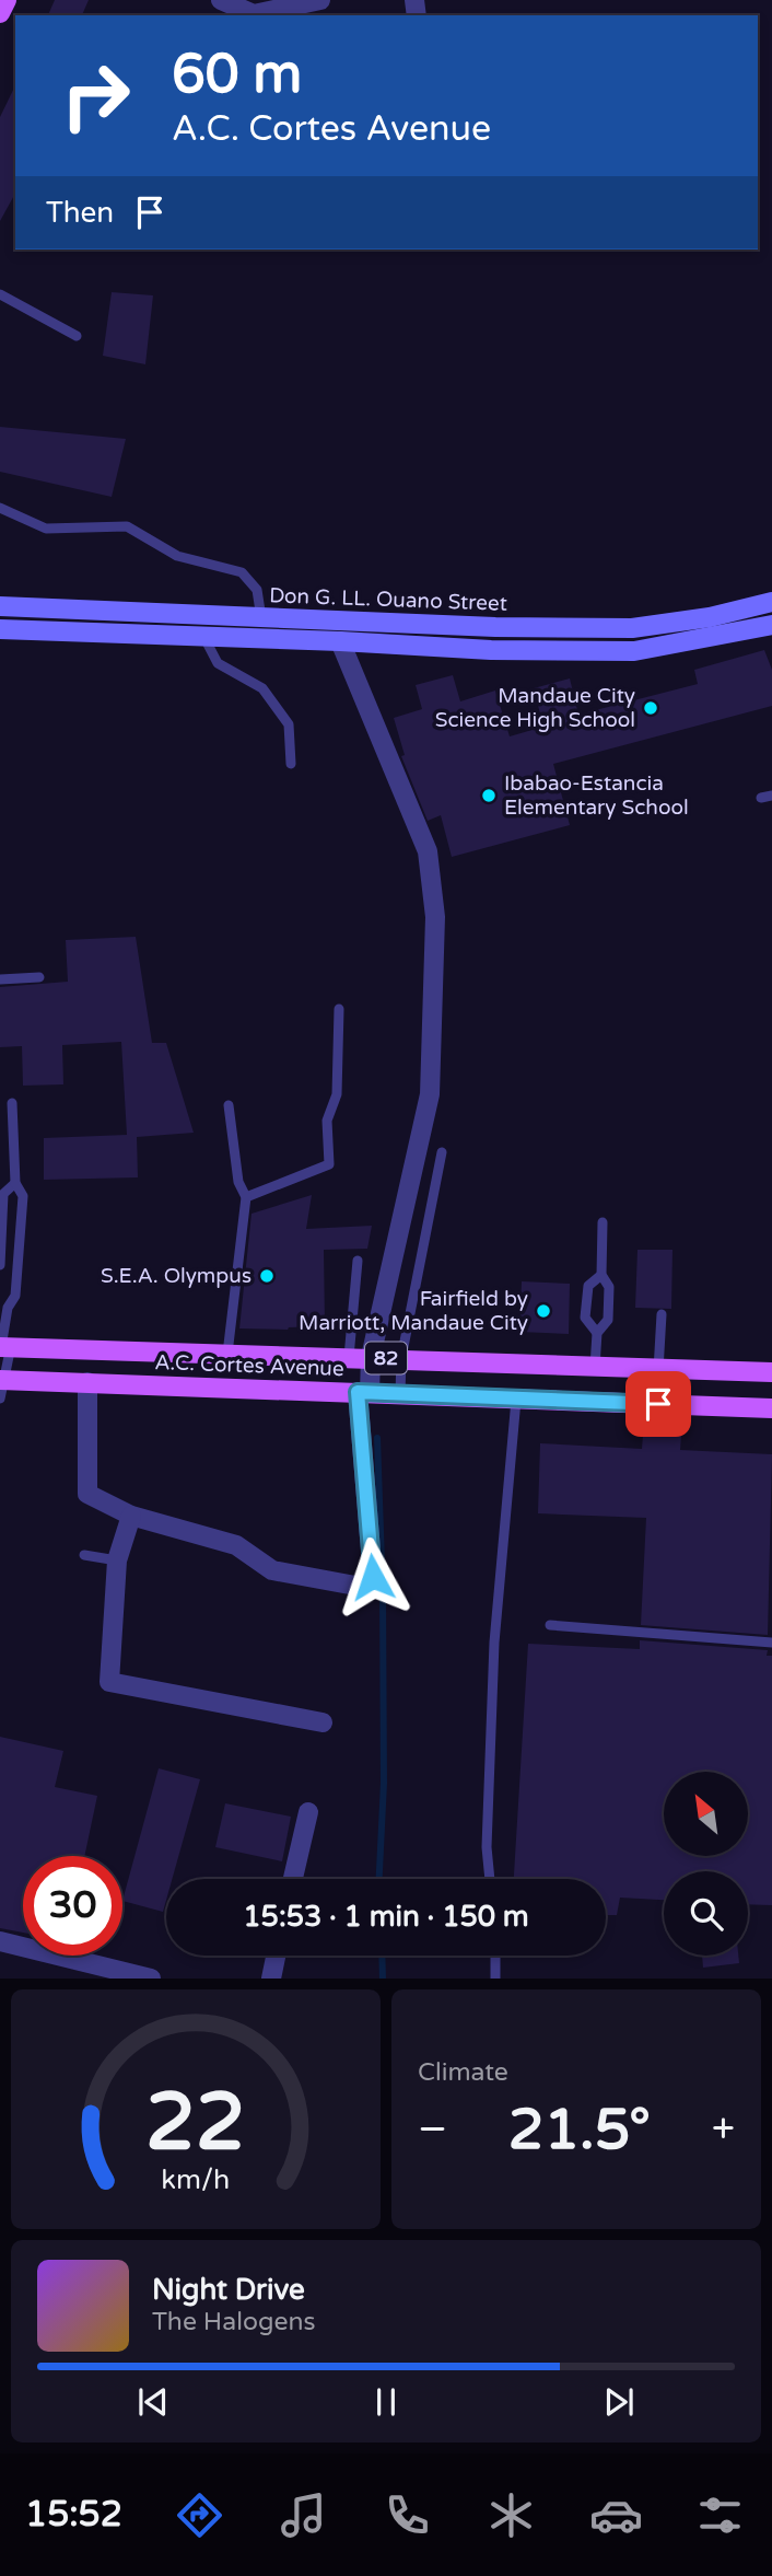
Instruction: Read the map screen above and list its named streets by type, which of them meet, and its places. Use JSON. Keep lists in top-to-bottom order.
{
  "streets": {
    "main road": ["82", "A.C. Cortes Avenue"],
    "street": ["Don G. LL. Ouano Street"]
  },
  "places": [
    "Mandaue City Science High School",
    "Ibabao-Estancia Elementary School",
    "S.E.A. Olympus",
    "Fairfield by Marriott, Mandaue City"
  ],
  "north": "top left",
  "page": {
    "turn": ["60 m", "A.C. Cortes Avenue"],
    "then": "Then",
    "limit": "30",
    "trip": "15:53 · 1 min · 150 m",
    "tile": "Climate",
    "heat": ["−", "21.5°", "+"],
    "song": ["Night Drive", "The Halogens"],
    "tabs": "15:52",
    "gauge": ["22", "km/h"]
  }
}
